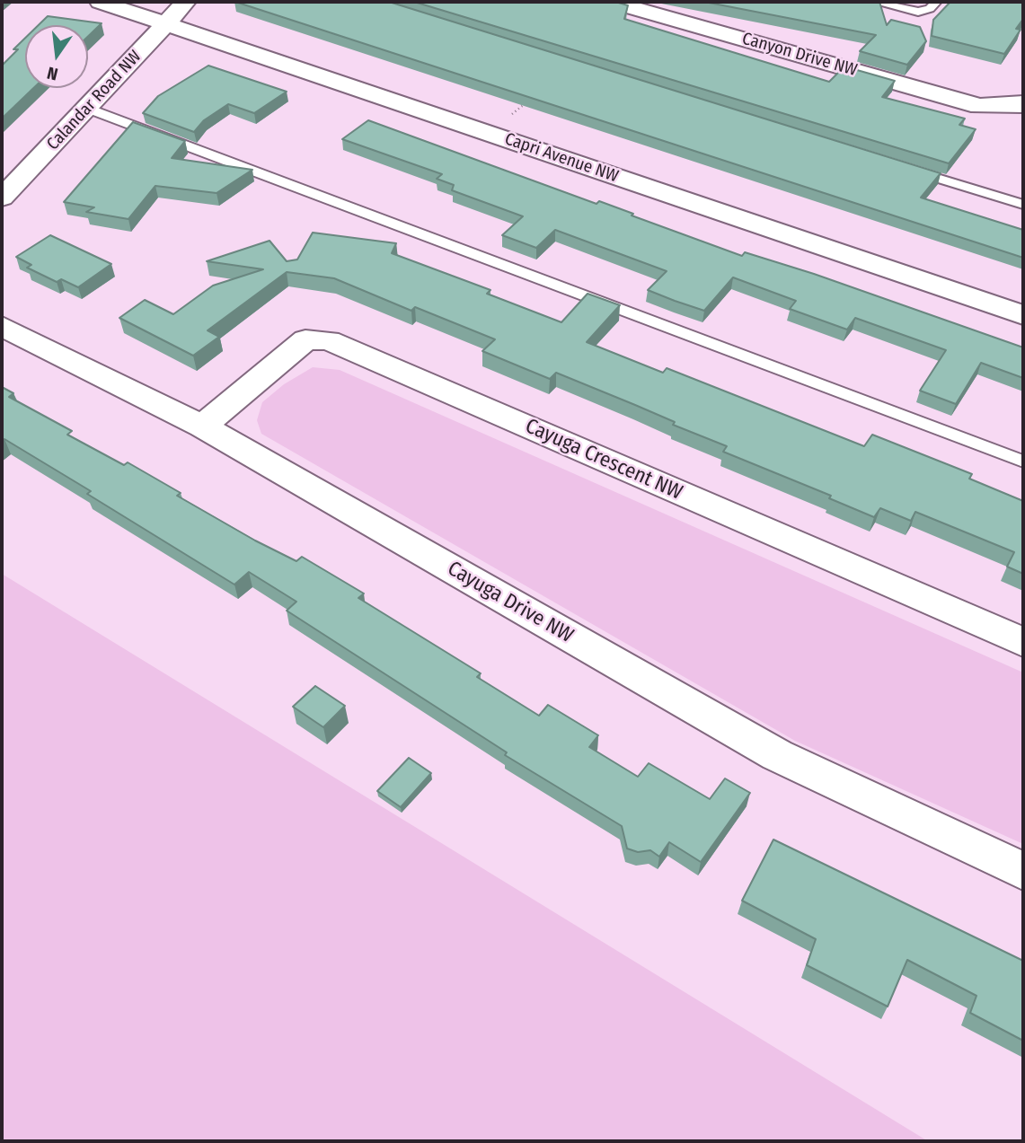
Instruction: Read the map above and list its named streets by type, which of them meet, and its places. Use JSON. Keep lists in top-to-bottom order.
{
  "streets": {
    "street": [
      "Canyon Drive NW",
      "Calandar Road NW",
      "Capri Avenue NW",
      "Cayuga Crescent NW",
      "Cayuga Drive NW"
    ]
  },
  "crossings": [
    ["Calandar Road NW", "Capri Avenue NW"],
    ["Cayuga Crescent NW", "Cayuga Drive NW"]
  ],
  "north": "bottom"
}
